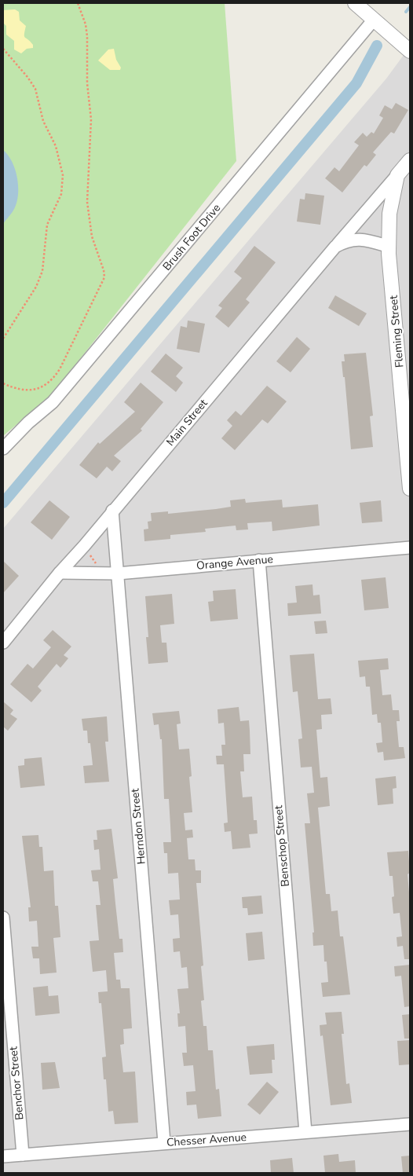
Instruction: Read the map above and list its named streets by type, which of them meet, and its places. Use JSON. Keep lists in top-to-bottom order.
{
  "streets": {
    "street": [
      "Brush Foot Drive",
      "Fleming Street",
      "Main Street",
      "Orange Avenue",
      "Herndon Street",
      "Benschop Street",
      "Benchor Street",
      "Chesser Avenue"
    ]
  },
  "crossings": [
    ["Fleming Street", "Main Street"],
    ["Main Street", "Orange Avenue"],
    ["Main Street", "Herndon Street"],
    ["Orange Avenue", "Herndon Street"],
    ["Orange Avenue", "Benschop Street"],
    ["Herndon Street", "Chesser Avenue"],
    ["Benschop Street", "Chesser Avenue"],
    ["Benchor Street", "Chesser Avenue"]
  ]
}
